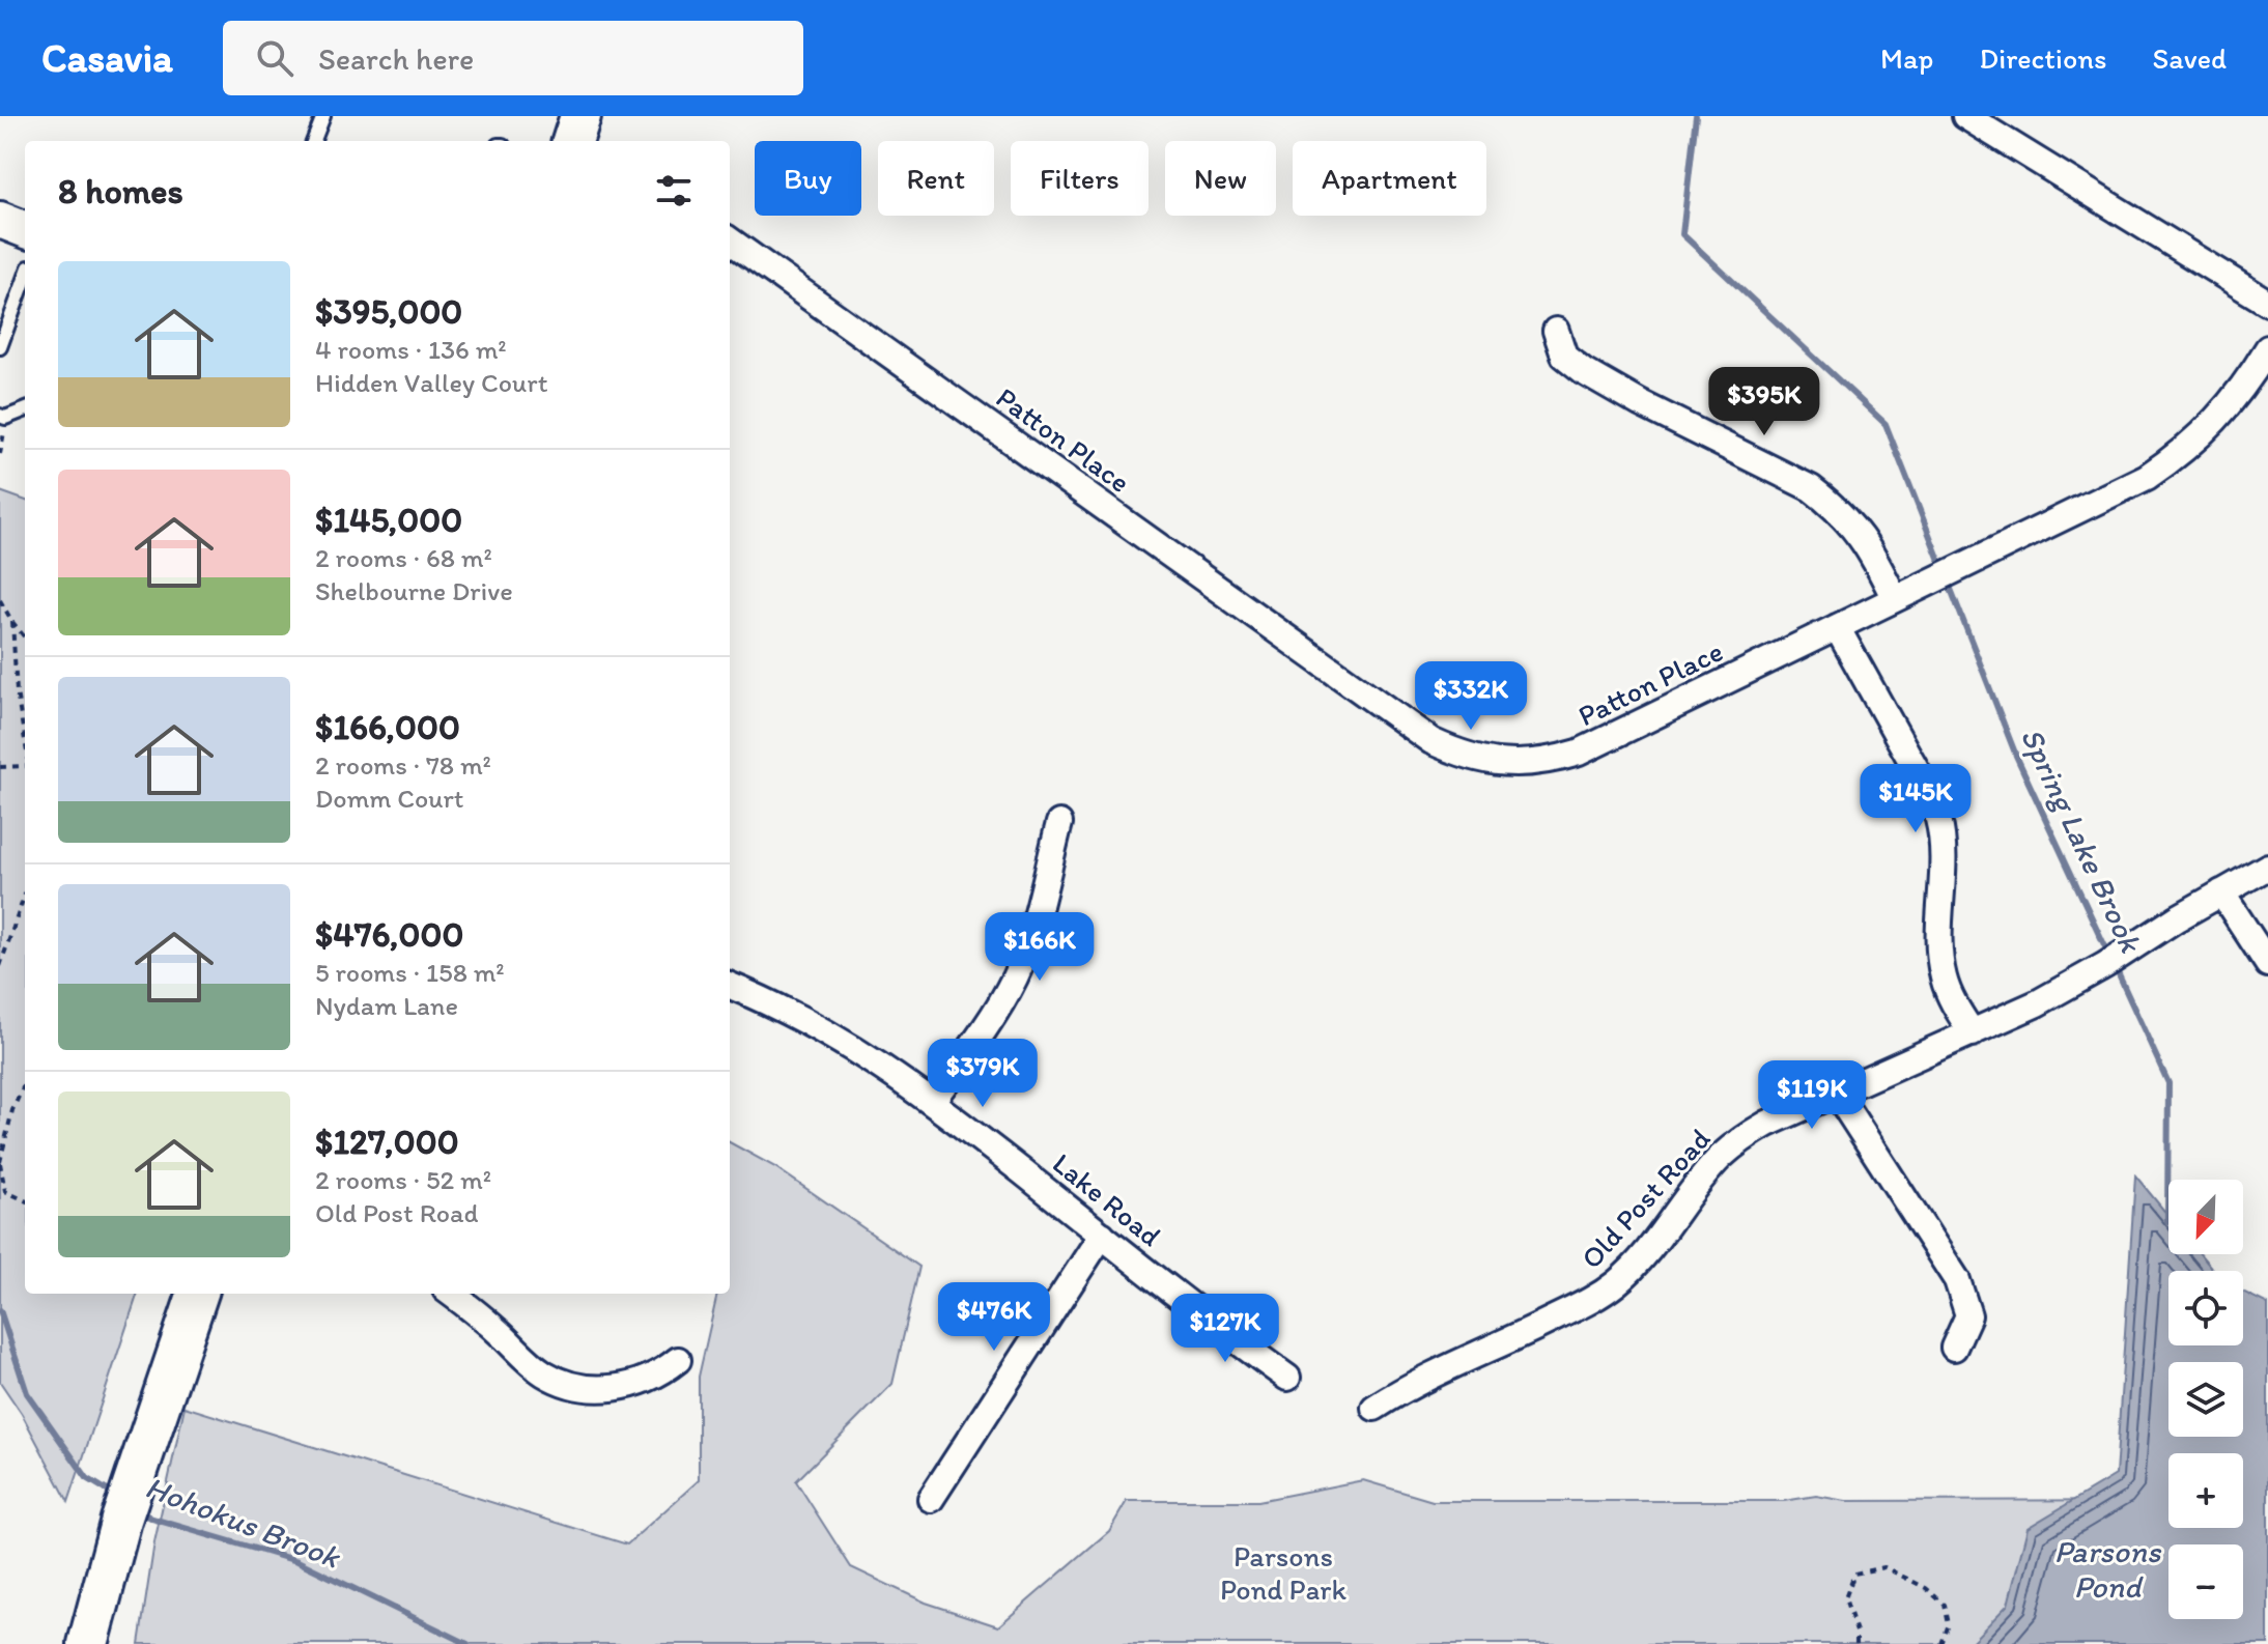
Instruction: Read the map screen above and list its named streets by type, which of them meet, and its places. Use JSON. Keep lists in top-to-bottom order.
{
  "streets": {
    "street": ["Patton Place", "Old Post Road", "Lake Road"]
  },
  "water": ["Spring Lake Brook", "Hohokus Brook", "Parsons Pond"],
  "parks": ["Parsons Pond Park"],
  "north": "bottom left",
  "page": {
    "header": "Casavia",
    "search": "Search here",
    "nav": ["Map", "Directions", "Saved"],
    "chip": [
      "Buy",
      "Rent",
      "Filters",
      "New",
      "Apartment"
    ],
    "heading": "8 homes",
    "list": [
      {
        "name": "$395,000",
        "note": "4 rooms · 136 m² · Hidden Valley Court"
      },
      {
        "name": "$145,000",
        "note": "2 rooms · 68 m² · Shelbourne Drive"
      },
      {
        "name": "$166,000",
        "note": "2 rooms · 78 m² · Domm Court"
      },
      {
        "name": "$476,000",
        "note": "5 rooms · 158 m² · Nydam Lane"
      },
      {
        "name": "$127,000",
        "note": "2 rooms · 52 m² · Old Post Road"
      }
    ],
    "price": [
      "$395K",
      "$332K",
      "$145K",
      "$166K",
      "$379K",
      "$119K",
      "$476K",
      "$127K"
    ],
    "map_buttons": ["+", "−"]
  }
}
